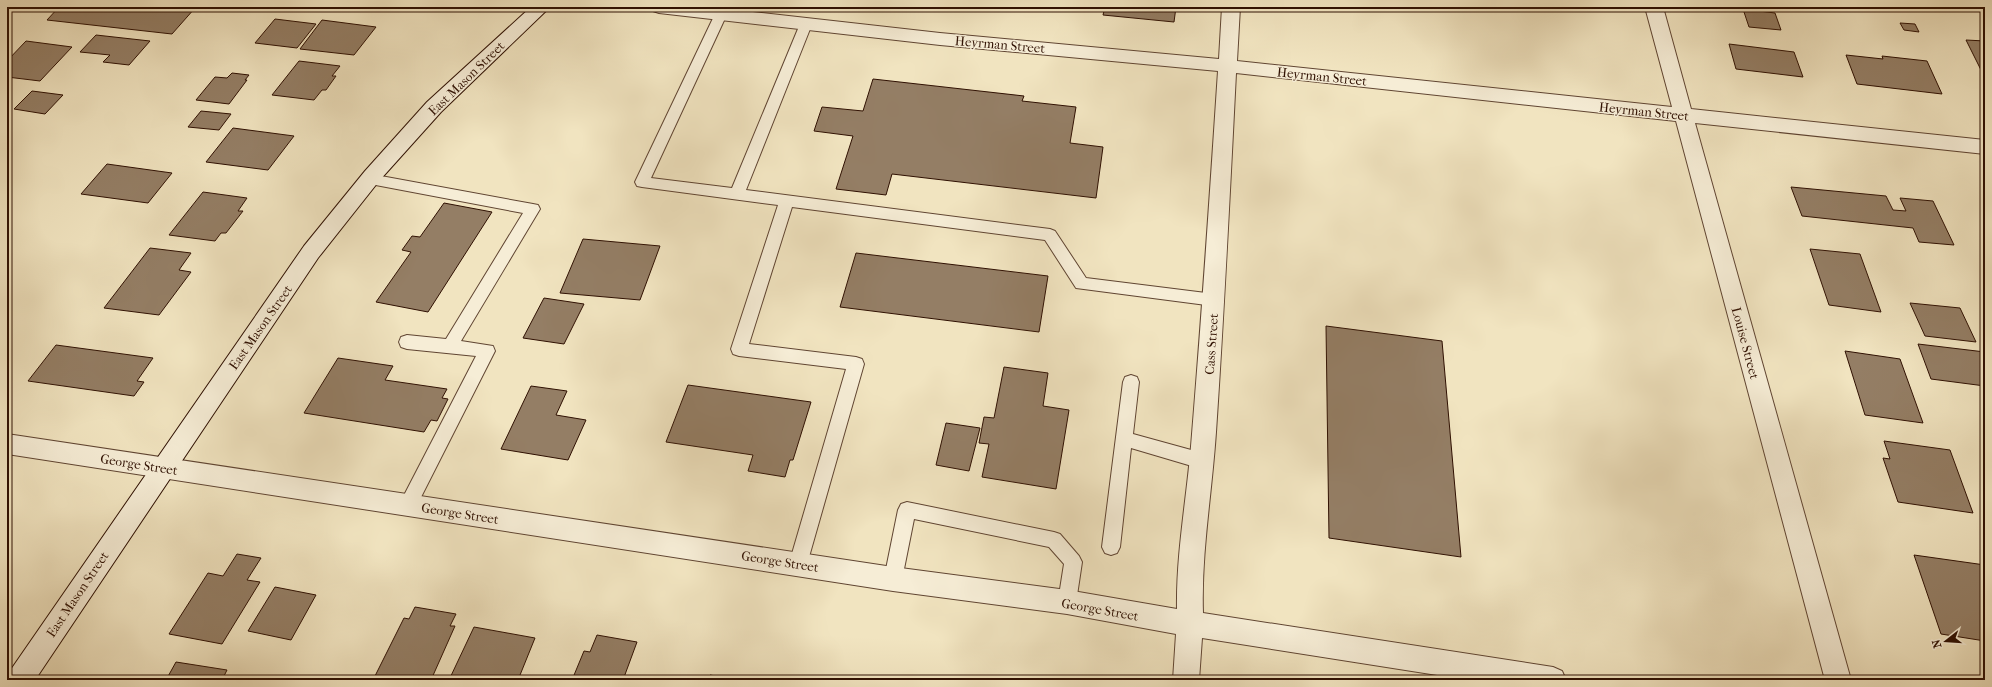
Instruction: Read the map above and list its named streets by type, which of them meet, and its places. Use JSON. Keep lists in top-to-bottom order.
{
  "streets": {
    "street": [
      "Heyrman Street",
      "East Mason Street",
      "Louise Street",
      "Cass Street",
      "George Street"
    ]
  },
  "crossings": [
    ["Heyrman Street", "Louise Street"],
    ["Heyrman Street", "Cass Street"],
    ["East Mason Street", "George Street"],
    ["Cass Street", "George Street"]
  ],
  "north": "left"
}
